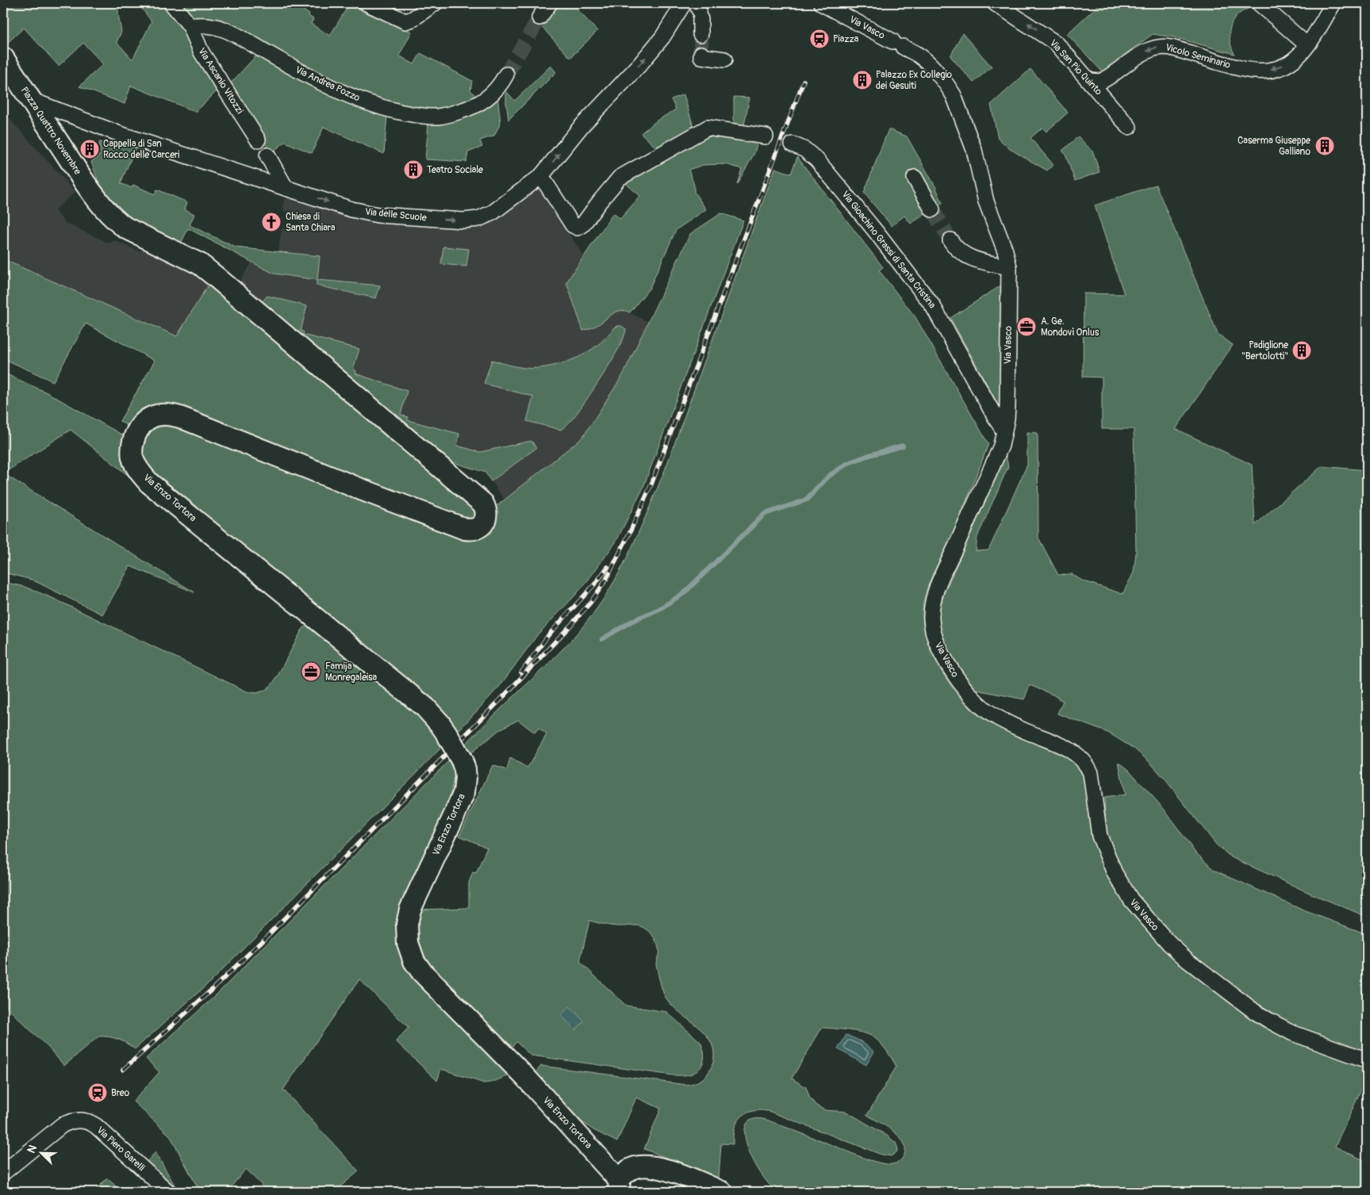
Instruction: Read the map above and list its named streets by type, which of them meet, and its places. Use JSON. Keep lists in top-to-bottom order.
{
  "streets": {
    "street": [
      "Via Vasco",
      "Vicolo Seminario",
      "Via San Pio Quinto",
      "Via Ascanio Vitozzi",
      "Via Andrea Pozzo",
      "Piazza Quattro Novembre",
      "Via delle Scuole",
      "Via Gioachino Grassi di Santa Cristina",
      "Via Enzo Tortora",
      "Via Piero Garelli"
    ]
  },
  "crossings": [
    ["Via Vasco", "Via Gioachino Grassi di Santa Cristina"],
    ["Vicolo Seminario", "Via San Pio Quinto"],
    ["Via Ascanio Vitozzi", "Via Andrea Pozzo"],
    ["Piazza Quattro Novembre", "Via delle Scuole"],
    ["Piazza Quattro Novembre", "Via Enzo Tortora"]
  ],
  "one_way": ["Vicolo Seminario", "Via San Pio Quinto", "Via delle Scuole"],
  "places": {
    "station": ["Piazza", "Breo"],
    "building": [
      "Palazzo Ex Collegio dei Gesuiti",
      "Caserma Giuseppe Galliano",
      "Cappella di San Rocco delle Carceri",
      "Teatro Sociale",
      "Padiglione \"Bertolotti\""
    ],
    "church": ["Chiesa di Santa Chiara"],
    "office": ["A. Ge. Mondovì Onlus", "Famija Monregaleisa"]
  },
  "north": "top left"
}
